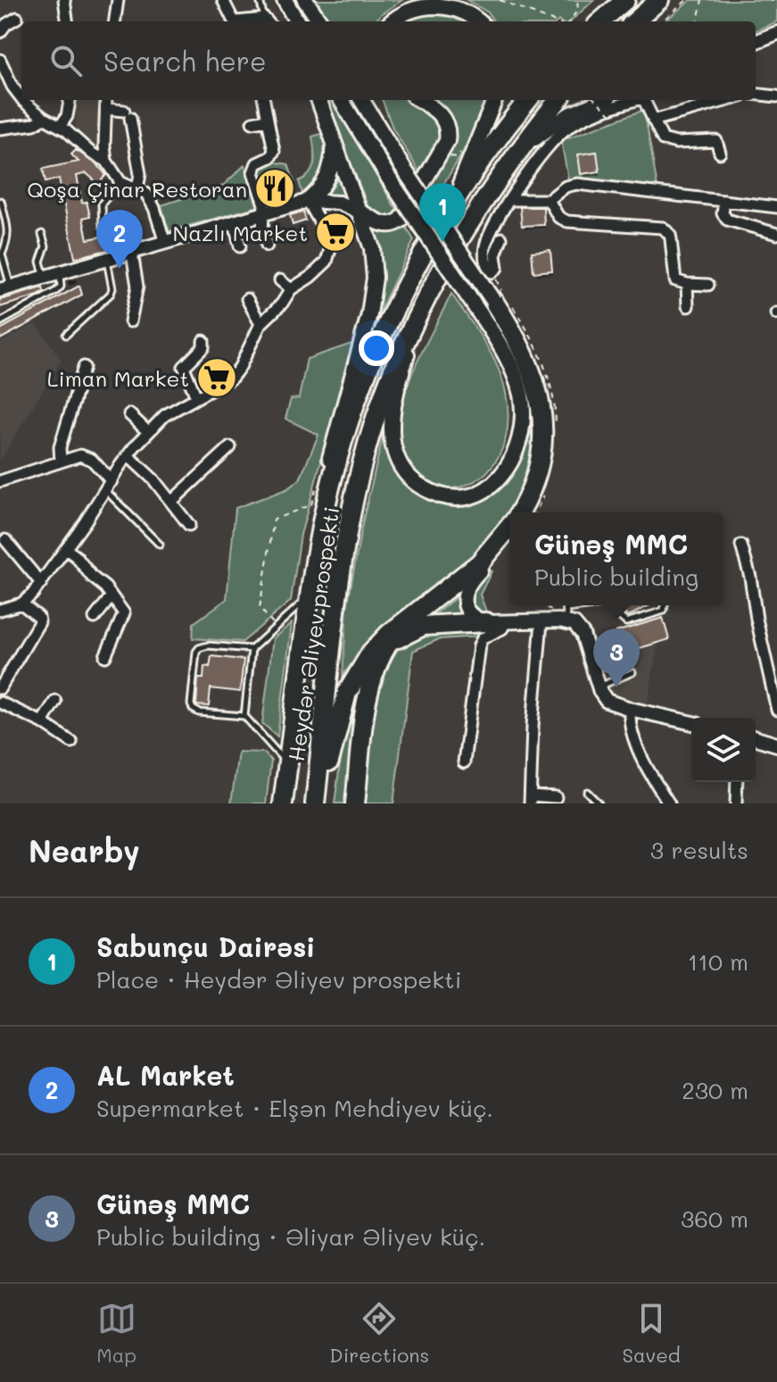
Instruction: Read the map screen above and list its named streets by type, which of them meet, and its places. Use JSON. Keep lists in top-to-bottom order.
{
  "streets": {
    "highway": ["Heydər Əliyev prospekti"]
  },
  "places": {
    "restaurant": ["Qoşa Çinar Restoran"],
    "supermarket": ["Nazlı Market", "Liman Market"]
  },
  "page": {
    "search": "Search here",
    "pins": ["1", "2", "3"],
    "popup": ["Günəş MMC", "Public building"],
    "heading": ["Nearby", "3 results"],
    "list": [
      {
        "mark": "1",
        "name": "Sabunçu Dairəsi",
        "note": "Place · Heydər Əliyev prospekti",
        "value": "110 m"
      },
      {
        "mark": "2",
        "name": "AL Market",
        "note": "Supermarket · Elşən Mehdiyev küç.",
        "value": "230 m"
      },
      {
        "mark": "3",
        "name": "Günəş MMC",
        "note": "Public building · Əliyar Əliyev küç.",
        "value": "360 m"
      }
    ],
    "nav": ["Map", "Directions", "Saved"]
  }
}
